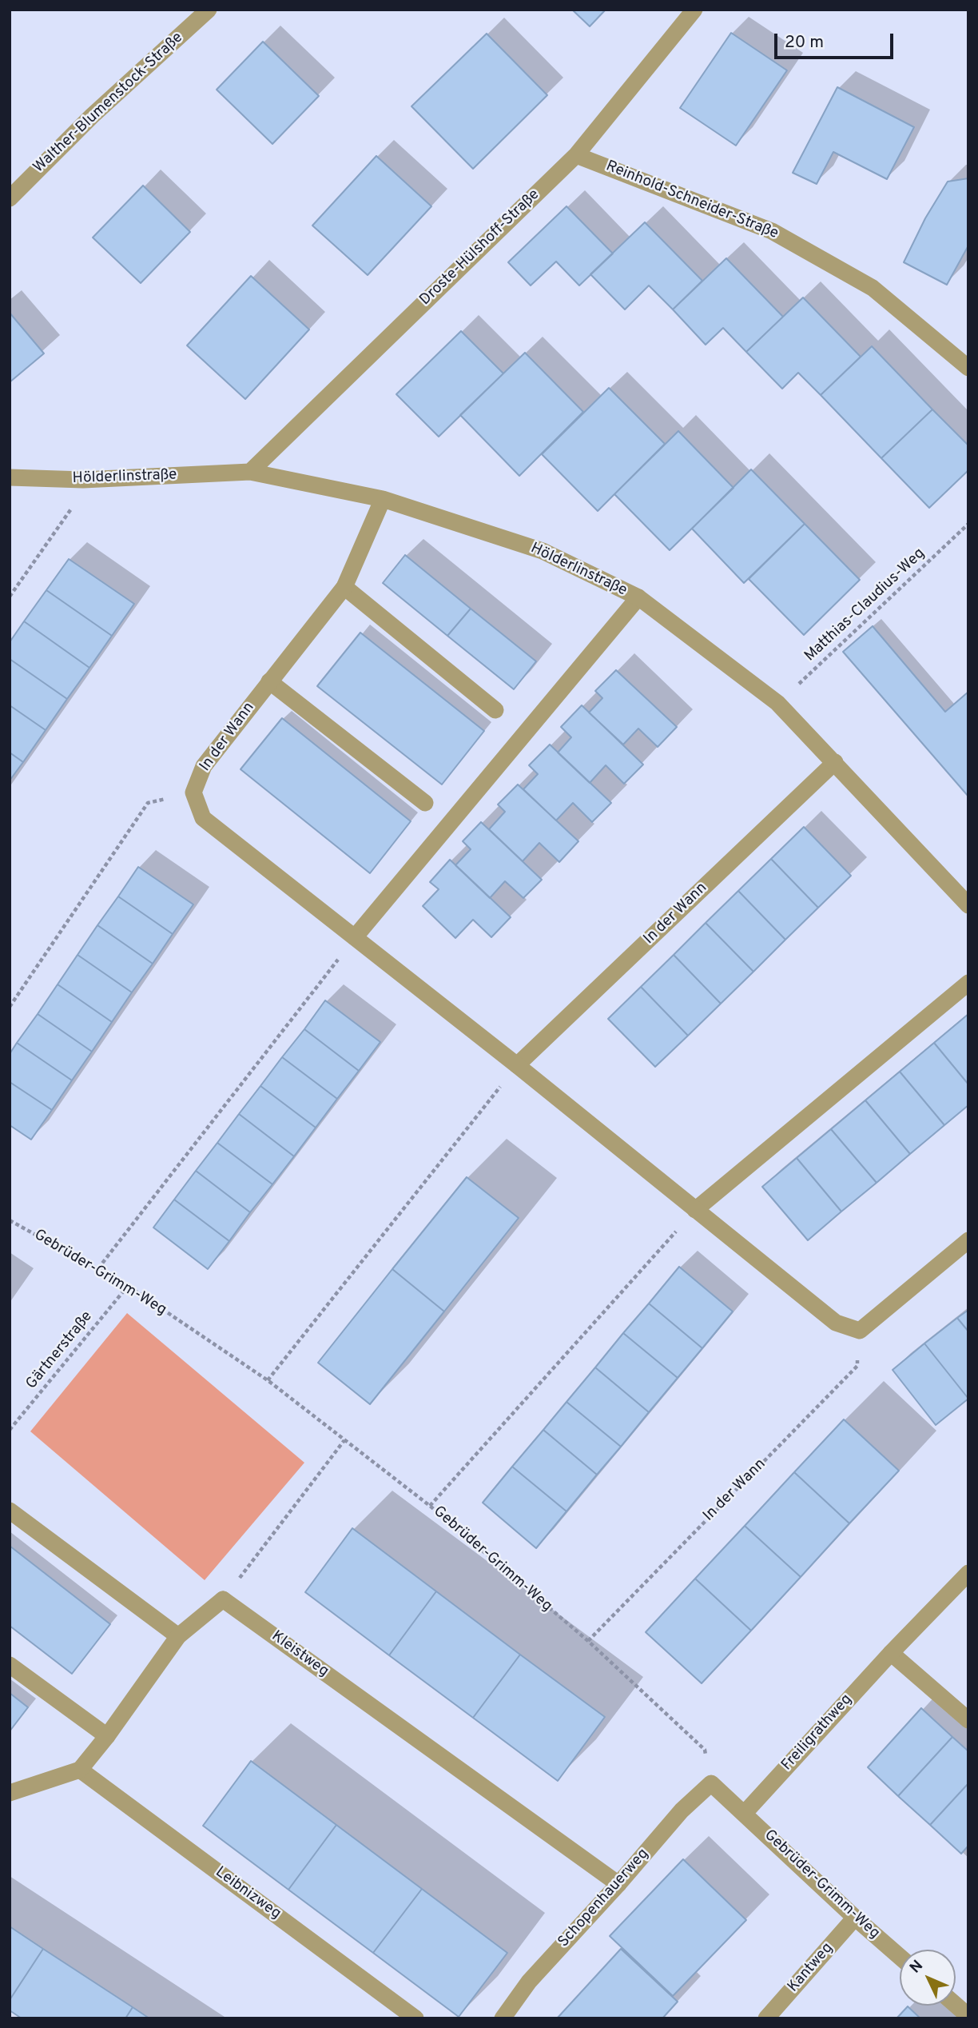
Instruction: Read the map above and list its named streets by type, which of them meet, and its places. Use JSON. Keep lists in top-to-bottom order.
{
  "streets": {
    "street": [
      "Walther-Blumenstock-Straße",
      "Reinhold-Schneider-Straße",
      "Droste-Hülshoff-Straße",
      "Hölderlinstraße",
      "In der Wann",
      "Gebrüder-Grimm-Weg",
      "Kleistweg",
      "Freiligrathweg",
      "Leibnizweg",
      "Schopenhauerweg",
      "Kantweg"
    ],
    "path": ["Matthias-Claudius-Weg", "Gärtnerstraße"]
  },
  "crossings": [
    ["Reinhold-Schneider-Straße", "Droste-Hülshoff-Straße"],
    ["Droste-Hülshoff-Straße", "Hölderlinstraße"],
    ["Hölderlinstraße", "Matthias-Claudius-Weg"],
    ["Hölderlinstraße", "In der Wann"],
    ["In der Wann", "Gebrüder-Grimm-Weg"],
    ["Gebrüder-Grimm-Weg", "Gärtnerstraße"],
    ["Gebrüder-Grimm-Weg", "Freiligrathweg"],
    ["Gebrüder-Grimm-Weg", "Schopenhauerweg"],
    ["Gebrüder-Grimm-Weg", "Kantweg"],
    ["Kleistweg", "Schopenhauerweg"]
  ],
  "scale_bar": "20 m",
  "north": "top left"
}
